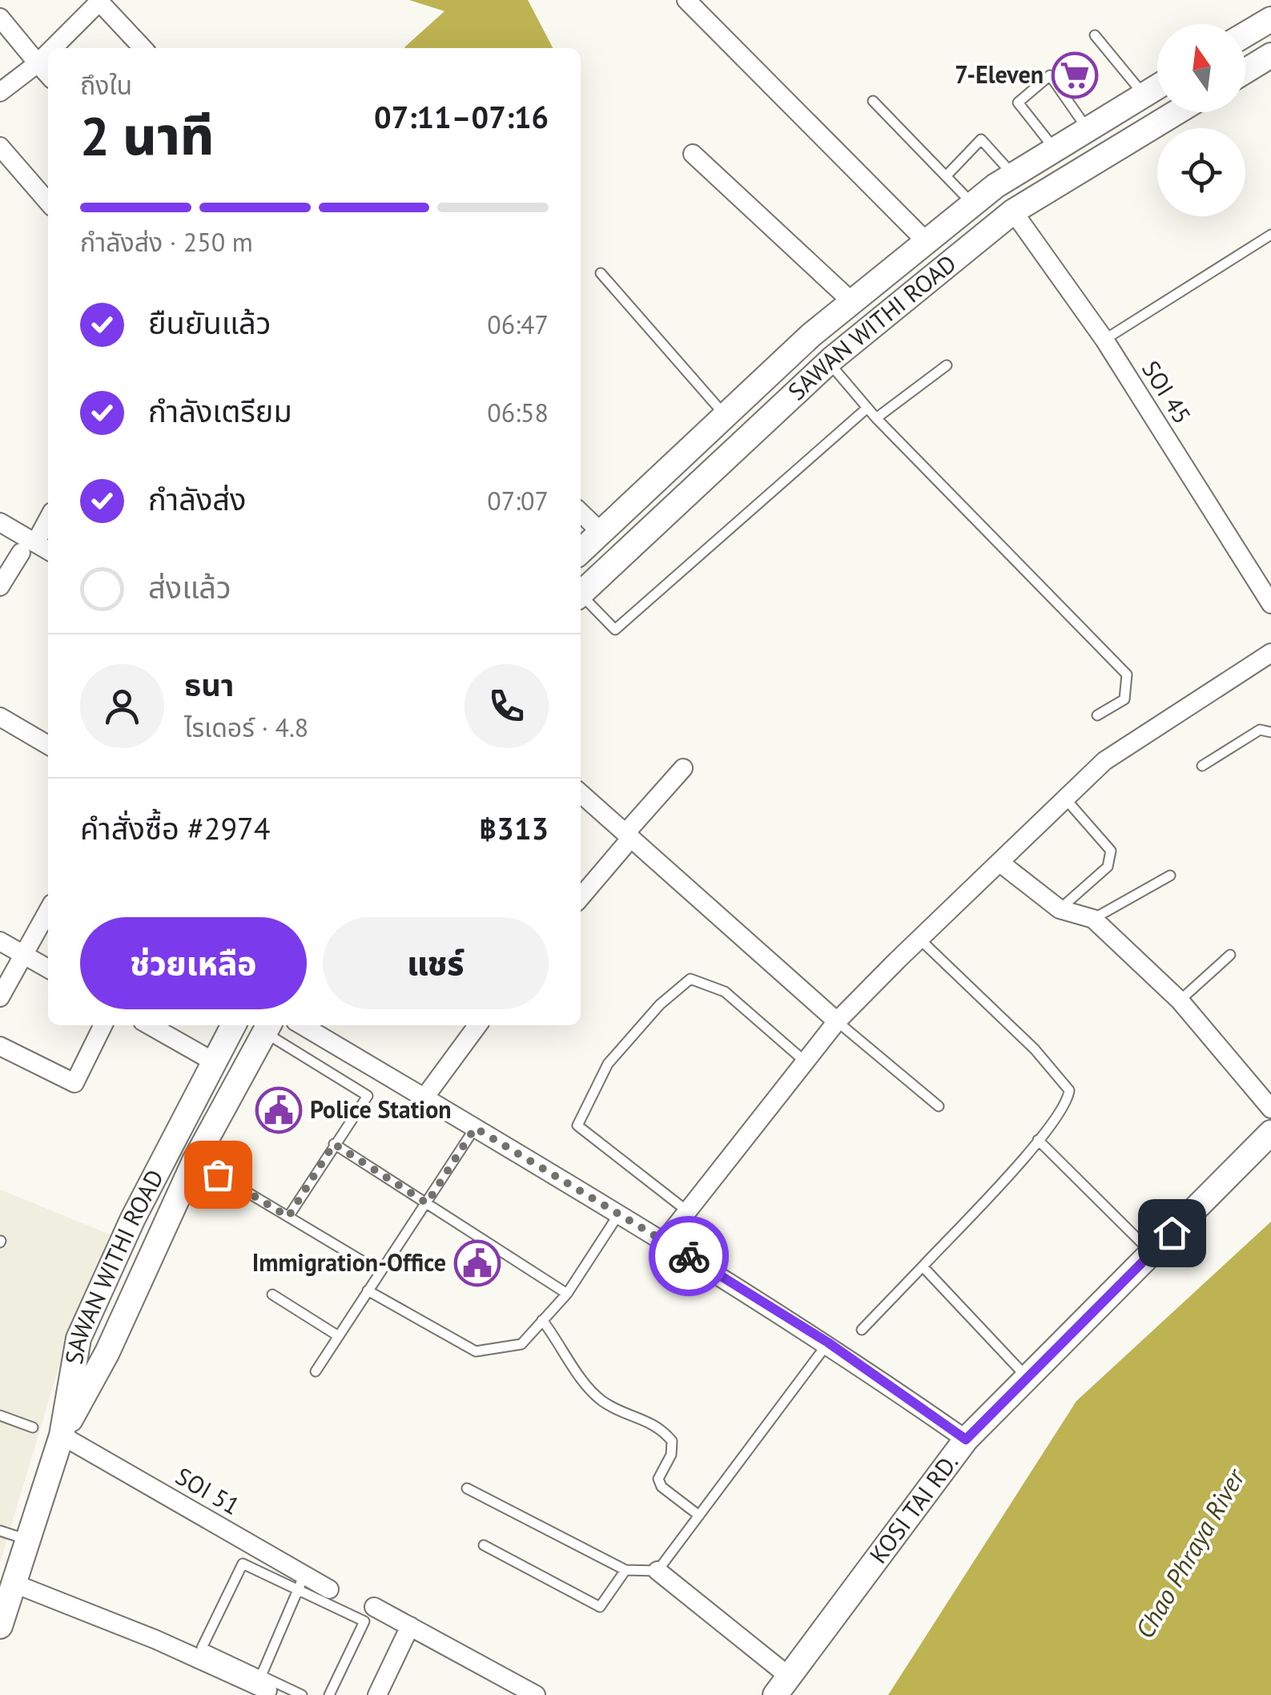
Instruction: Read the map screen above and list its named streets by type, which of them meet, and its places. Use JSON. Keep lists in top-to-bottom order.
{
  "streets": {
    "main road": ["SAWAN WITHI ROAD", "KOSI TAI RD."],
    "street": ["SOI 45", "SOI 51"]
  },
  "crossings": [
    ["SAWAN WITHI ROAD", "SOI 45"],
    ["SAWAN WITHI ROAD", "SOI 51"]
  ],
  "water": ["Chao Phraya River"],
  "places": {
    "supermarket": ["7-Eleven"],
    "public building": ["Police Station", "Immigration-Office"]
  },
  "north": "top",
  "page": {
    "heading": ["2 นาที", "ถึงใน", "07:11–07:16"],
    "panel": [
      "ธนา",
      "ไรเดอร์ · 4.8",
      "คำสั่งซื้อ #2974",
      "฿313"
    ],
    "bar": "กำลังส่ง · 250 m",
    "list": [
      ["ยืนยันแล้ว", "06:47"],
      ["กำลังเตรียม", "06:58"],
      ["กำลังส่ง", "07:07"],
      "ส่งแล้ว"
    ],
    "buttons": ["ช่วยเหลือ", "แชร์"]
  }
}
